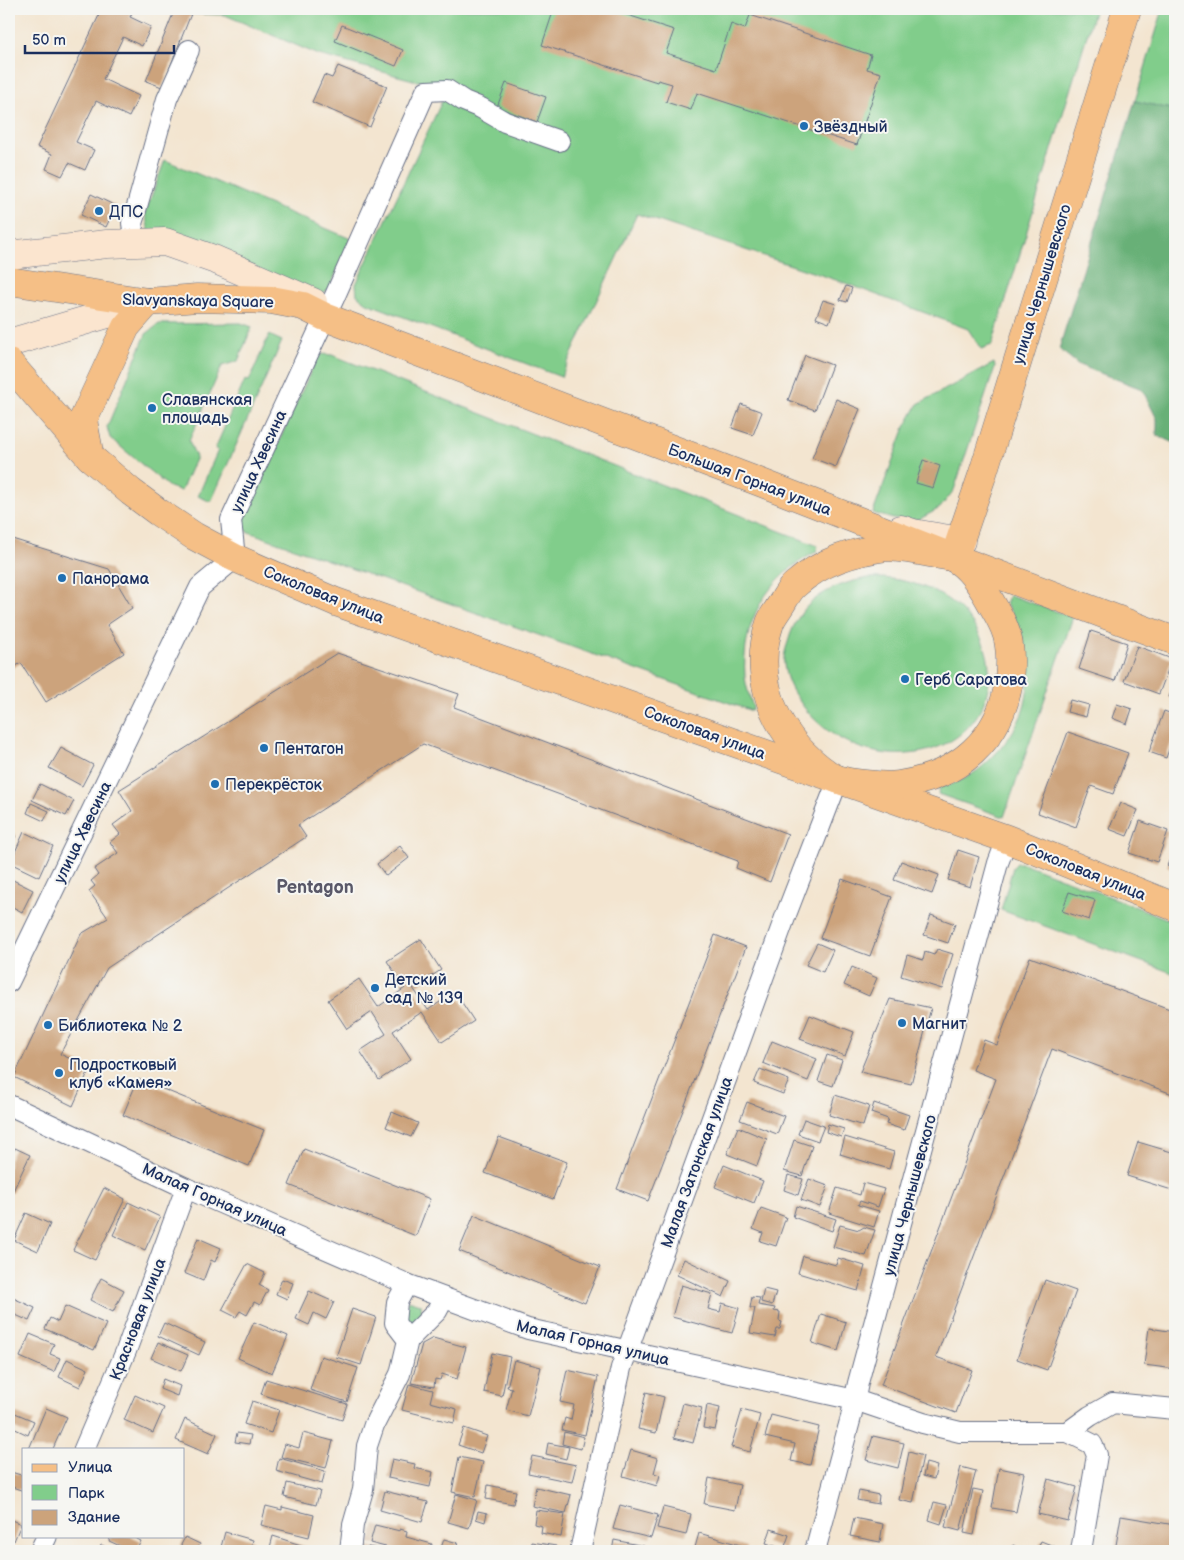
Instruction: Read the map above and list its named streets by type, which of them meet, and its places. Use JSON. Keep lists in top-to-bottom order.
{
  "streets": {
    "main road": [
      "улица Чернышевского",
      "Slavyanskaya Square",
      "Большая Горная улица",
      "Соколовая улица"
    ],
    "street": [
      "улица Хвесина",
      "Малая Затонская улица",
      "Малая Горная улица",
      "Красновая улица"
    ]
  },
  "crossings": [
    ["улица Чернышевского", "Большая Горная улица"],
    ["улица Чернышевского", "Соколовая улица"],
    ["улица Чернышевского", "Малая Горная улица"],
    ["Slavyanskaya Square", "улица Хвесина"],
    ["Slavyanskaya Square", "Большая Горная улица"],
    ["улица Хвесина", "Большая Горная улица"],
    ["улица Хвесина", "Соколовая улица"],
    ["Соколовая улица", "Малая Затонская улица"],
    ["Малая Затонская улица", "Малая Горная улица"],
    ["Малая Горная улица", "Красновая улица"]
  ],
  "districts": ["Pentagon"],
  "places": [
    "Звёздный",
    "ДПС",
    "Славянская площадь",
    "Панорама",
    "Герб Саратова",
    "Пентагон",
    "Перекрёсток",
    "Детский сад № 139",
    "Магнит",
    "Библиотека № 2",
    "Подростковый клуб «Камея»"
  ],
  "legend": ["Улица", "Парк", "Здание"],
  "scale_bar": "50 m"
}
